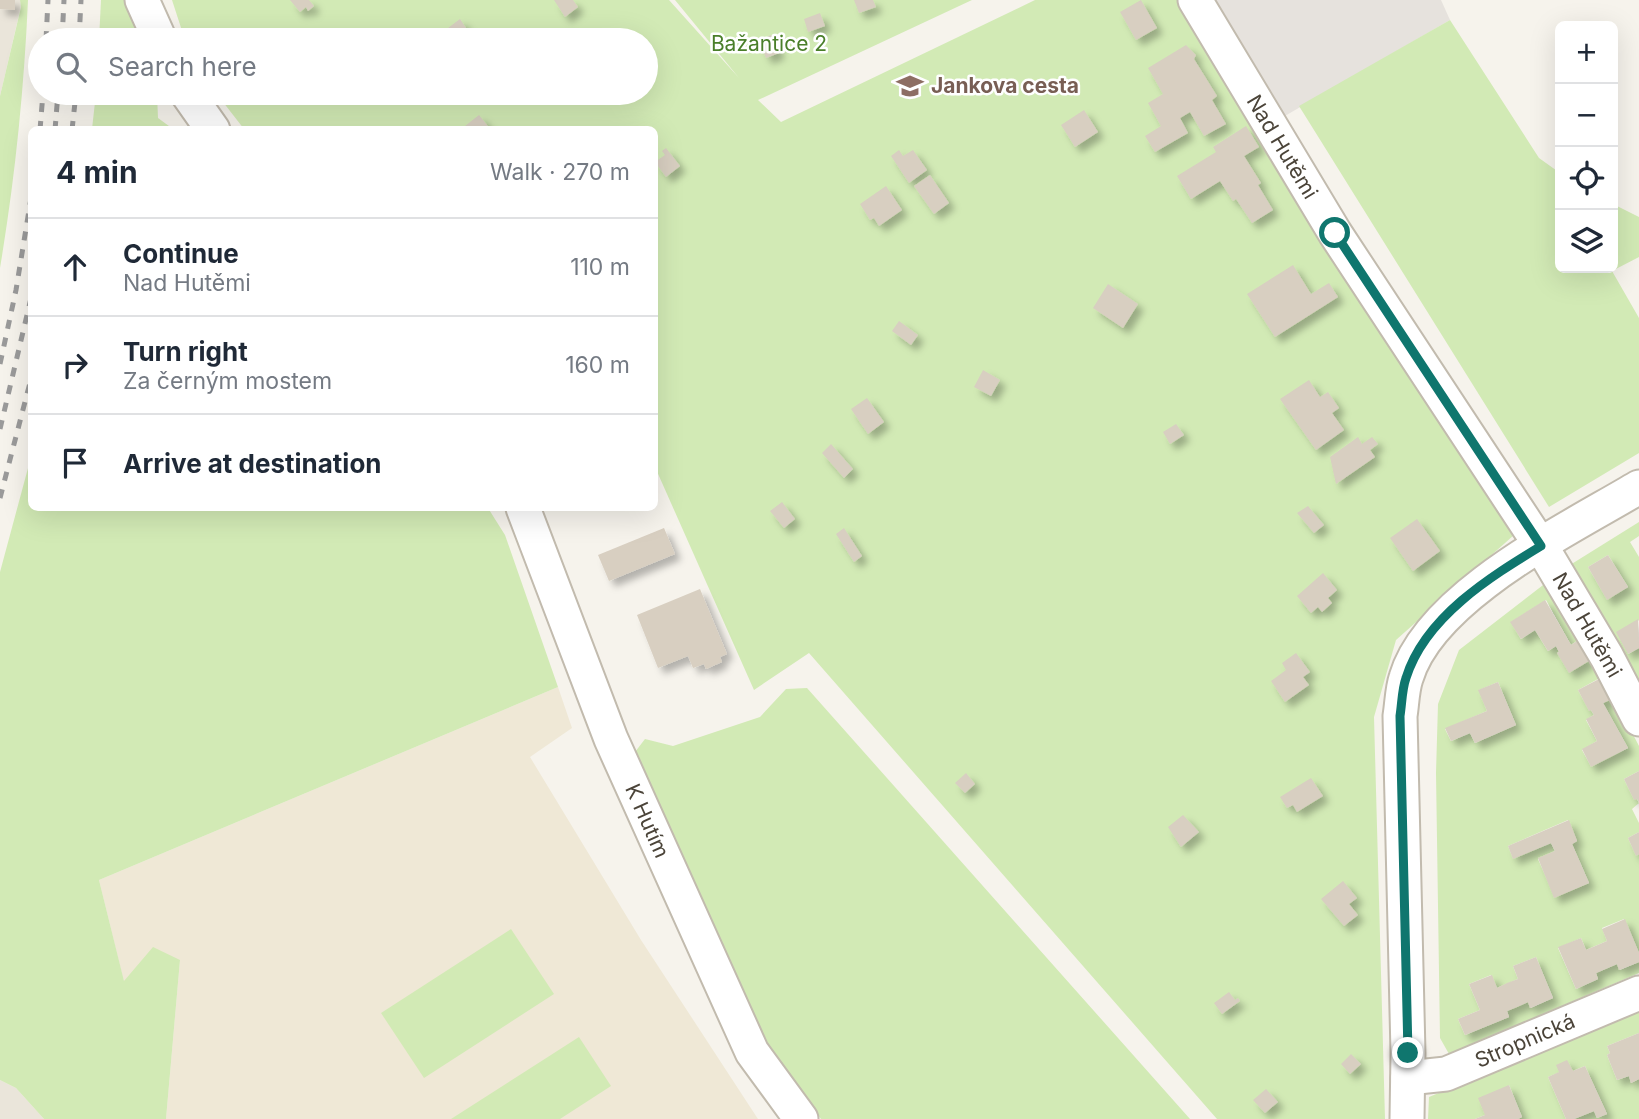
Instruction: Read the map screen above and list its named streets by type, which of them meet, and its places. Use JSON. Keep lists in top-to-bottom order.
{
  "streets": {
    "street": ["Nad Hutěmi", "K Hutím", "Stropnická"]
  },
  "parks": ["Bažantice 2"],
  "places": {
    "school or university": ["Jankova cesta"]
  },
  "page": {
    "map_buttons": ["+", "−"],
    "search": "Search here",
    "heading": ["4 min", "Walk · 270 m"],
    "list": [
      ["Continue", "Nad Hutěmi", "110 m"],
      ["Turn right", "Za černým mostem", "160 m"],
      "Arrive at destination"
    ]
  }
}
